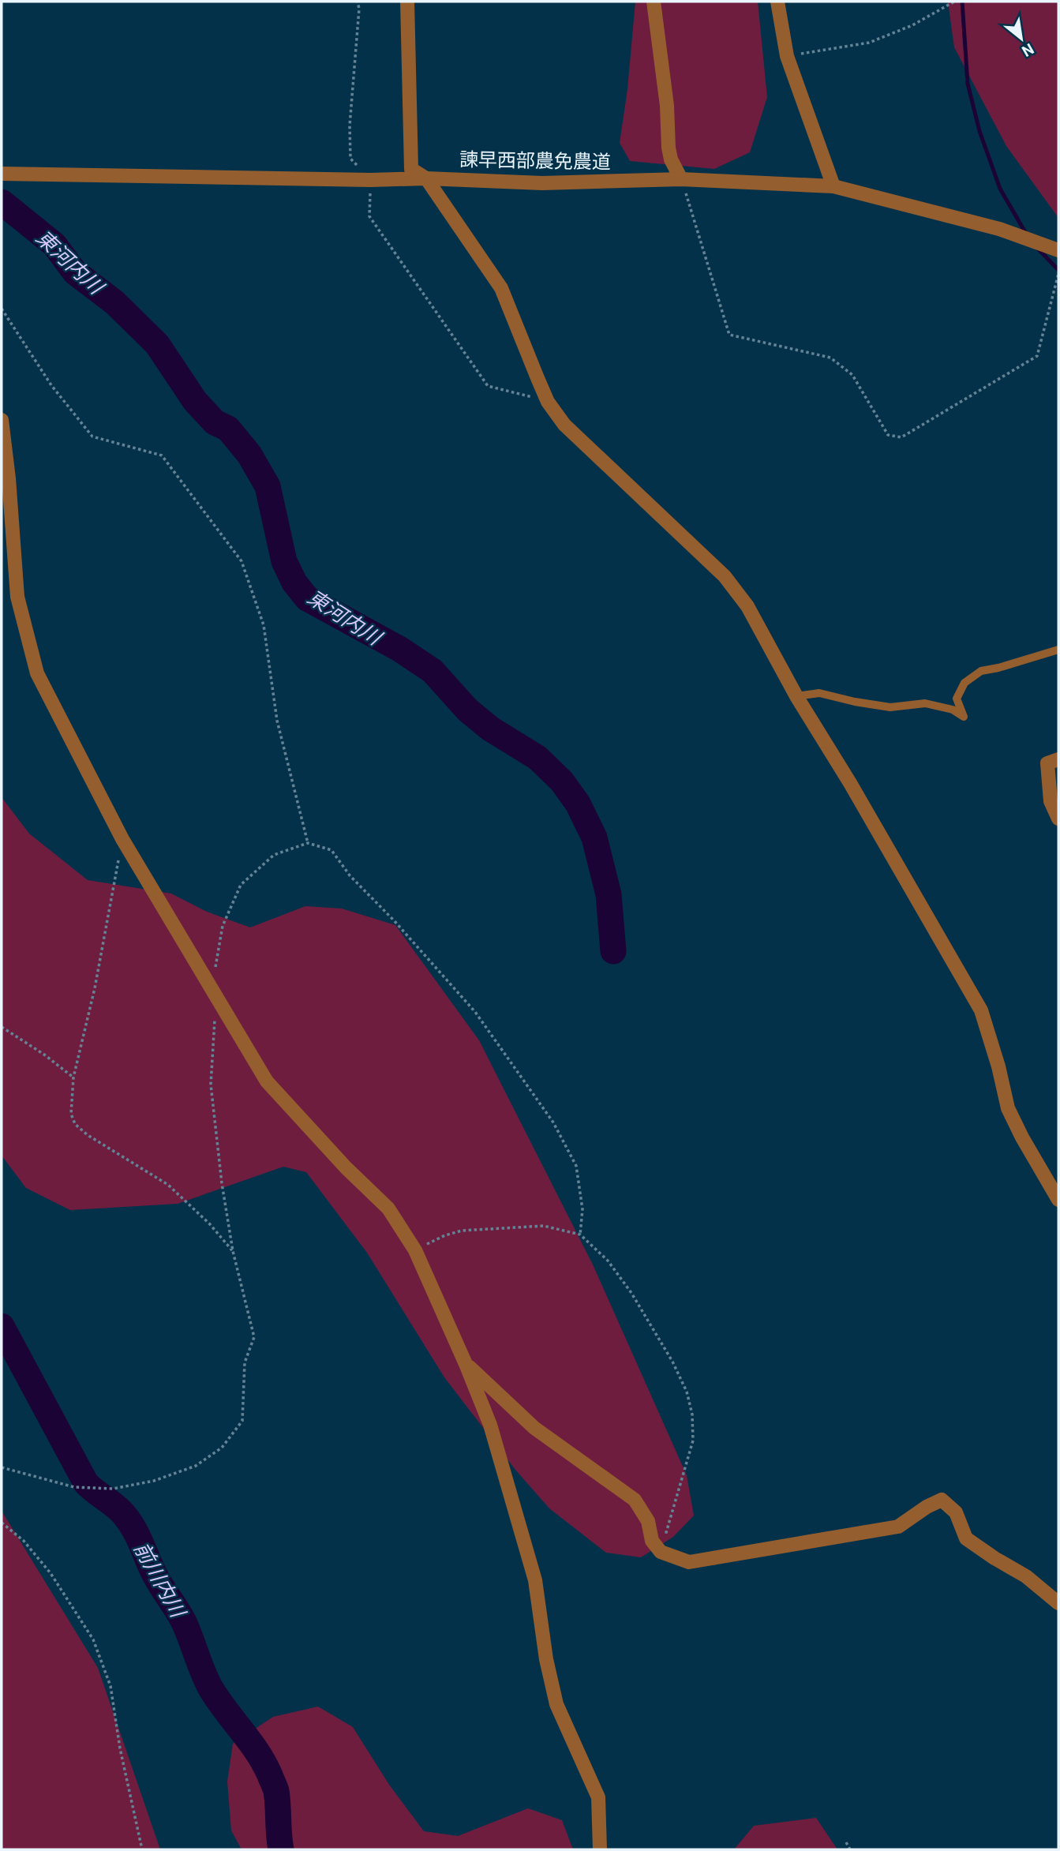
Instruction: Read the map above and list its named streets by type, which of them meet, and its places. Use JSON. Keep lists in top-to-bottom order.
{
  "streets": {
    "street": ["諫早西部農免農道"]
  },
  "water": ["東河内川", "前川内川"],
  "north": "bottom right"
}
